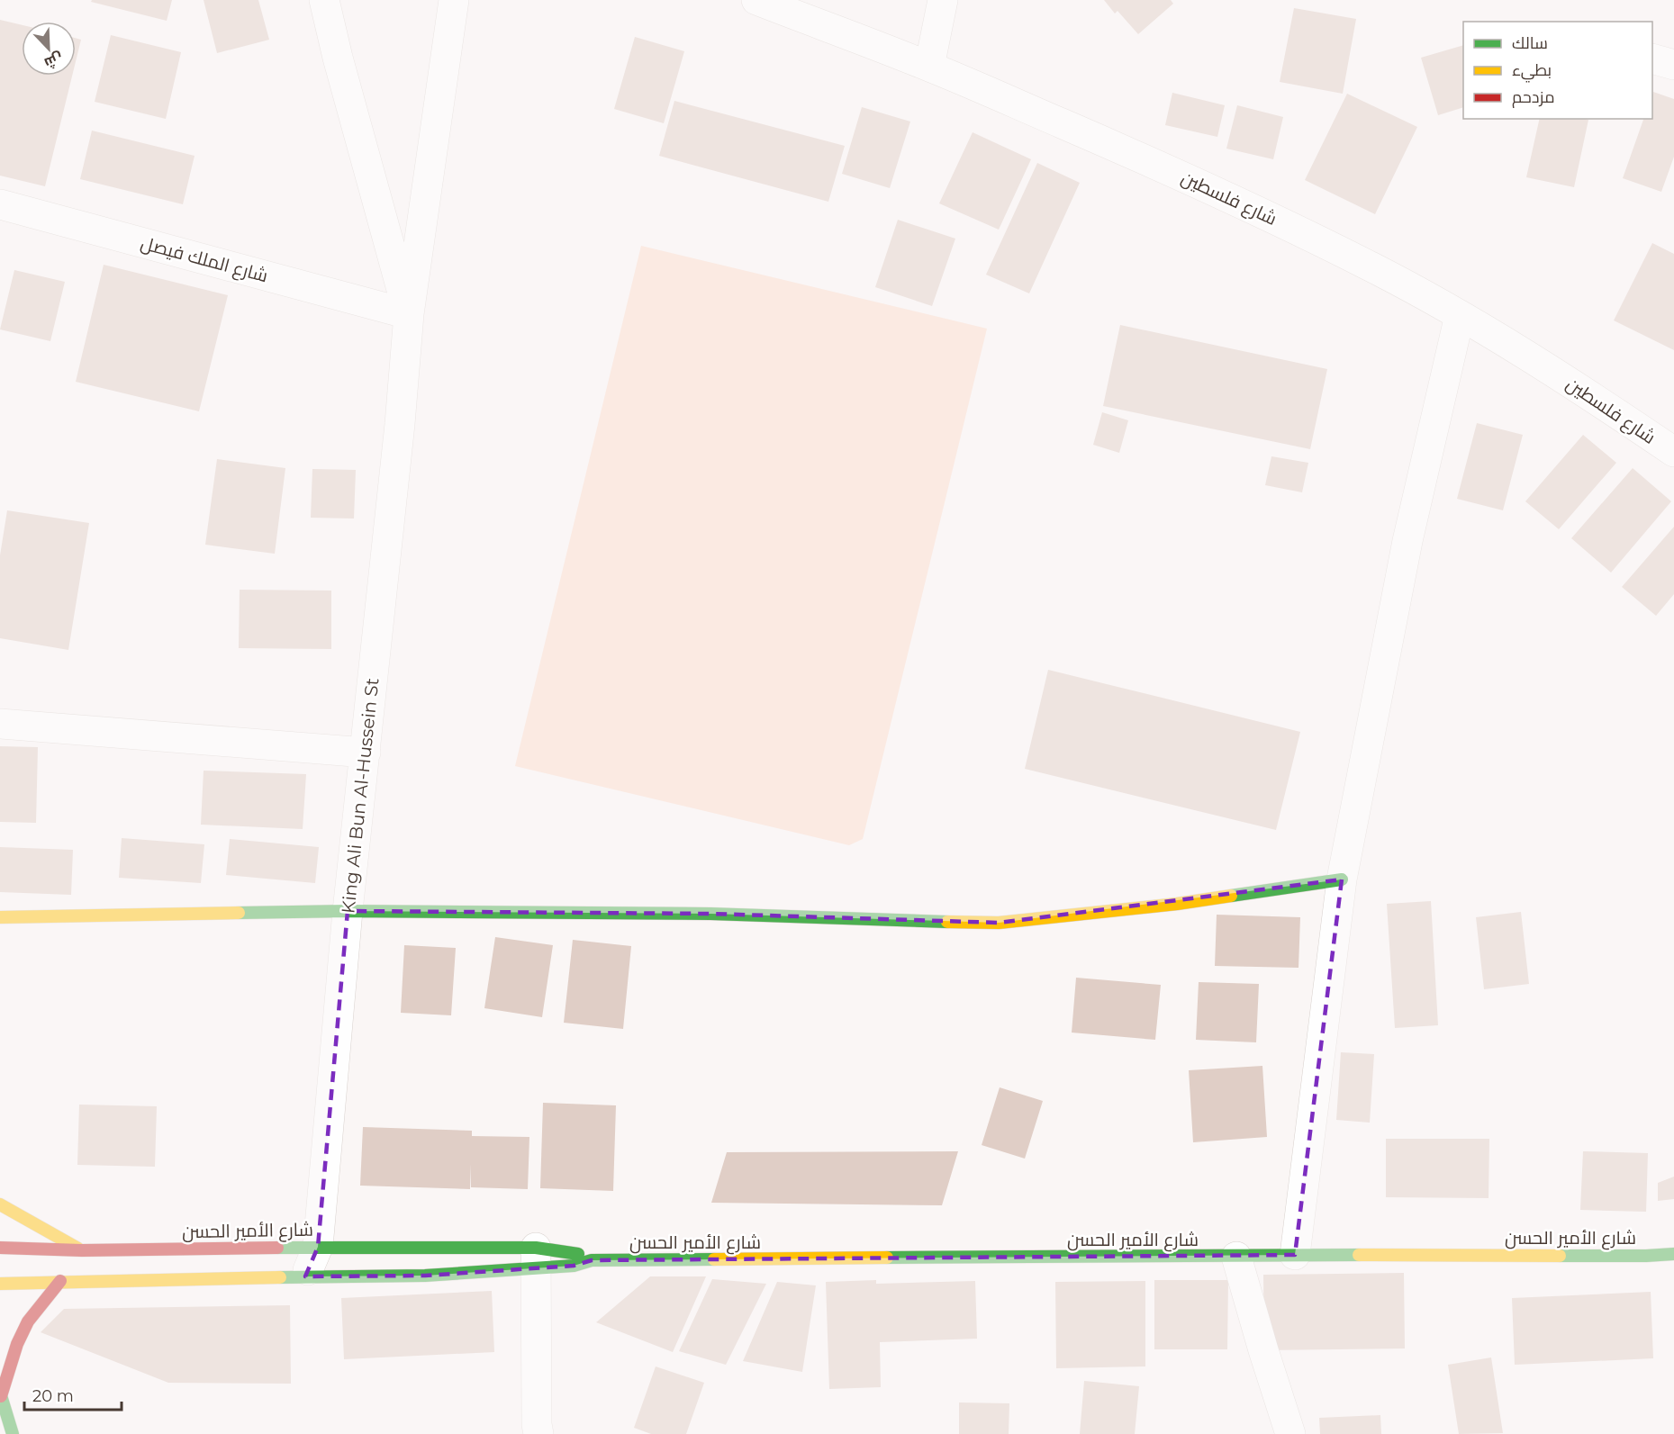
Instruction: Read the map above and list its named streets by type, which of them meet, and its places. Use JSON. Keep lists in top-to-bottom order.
{
  "streets": {
    "main road": ["شارع الأمير الحسن"],
    "street": ["شارع فلسطين", "شارع الملك فيصل", "King Ali Bun Al-Hussein St"]
  },
  "crossings": [
    ["شارع الملك فيصل", "King Ali Bun Al-Hussein St"],
    ["King Ali Bun Al-Hussein St", "شارع الأمير الحسن"]
  ],
  "legend": ["سالك", "بطيء", "مزدحم"],
  "scale_bar": "20 m",
  "north": "bottom right"
}
